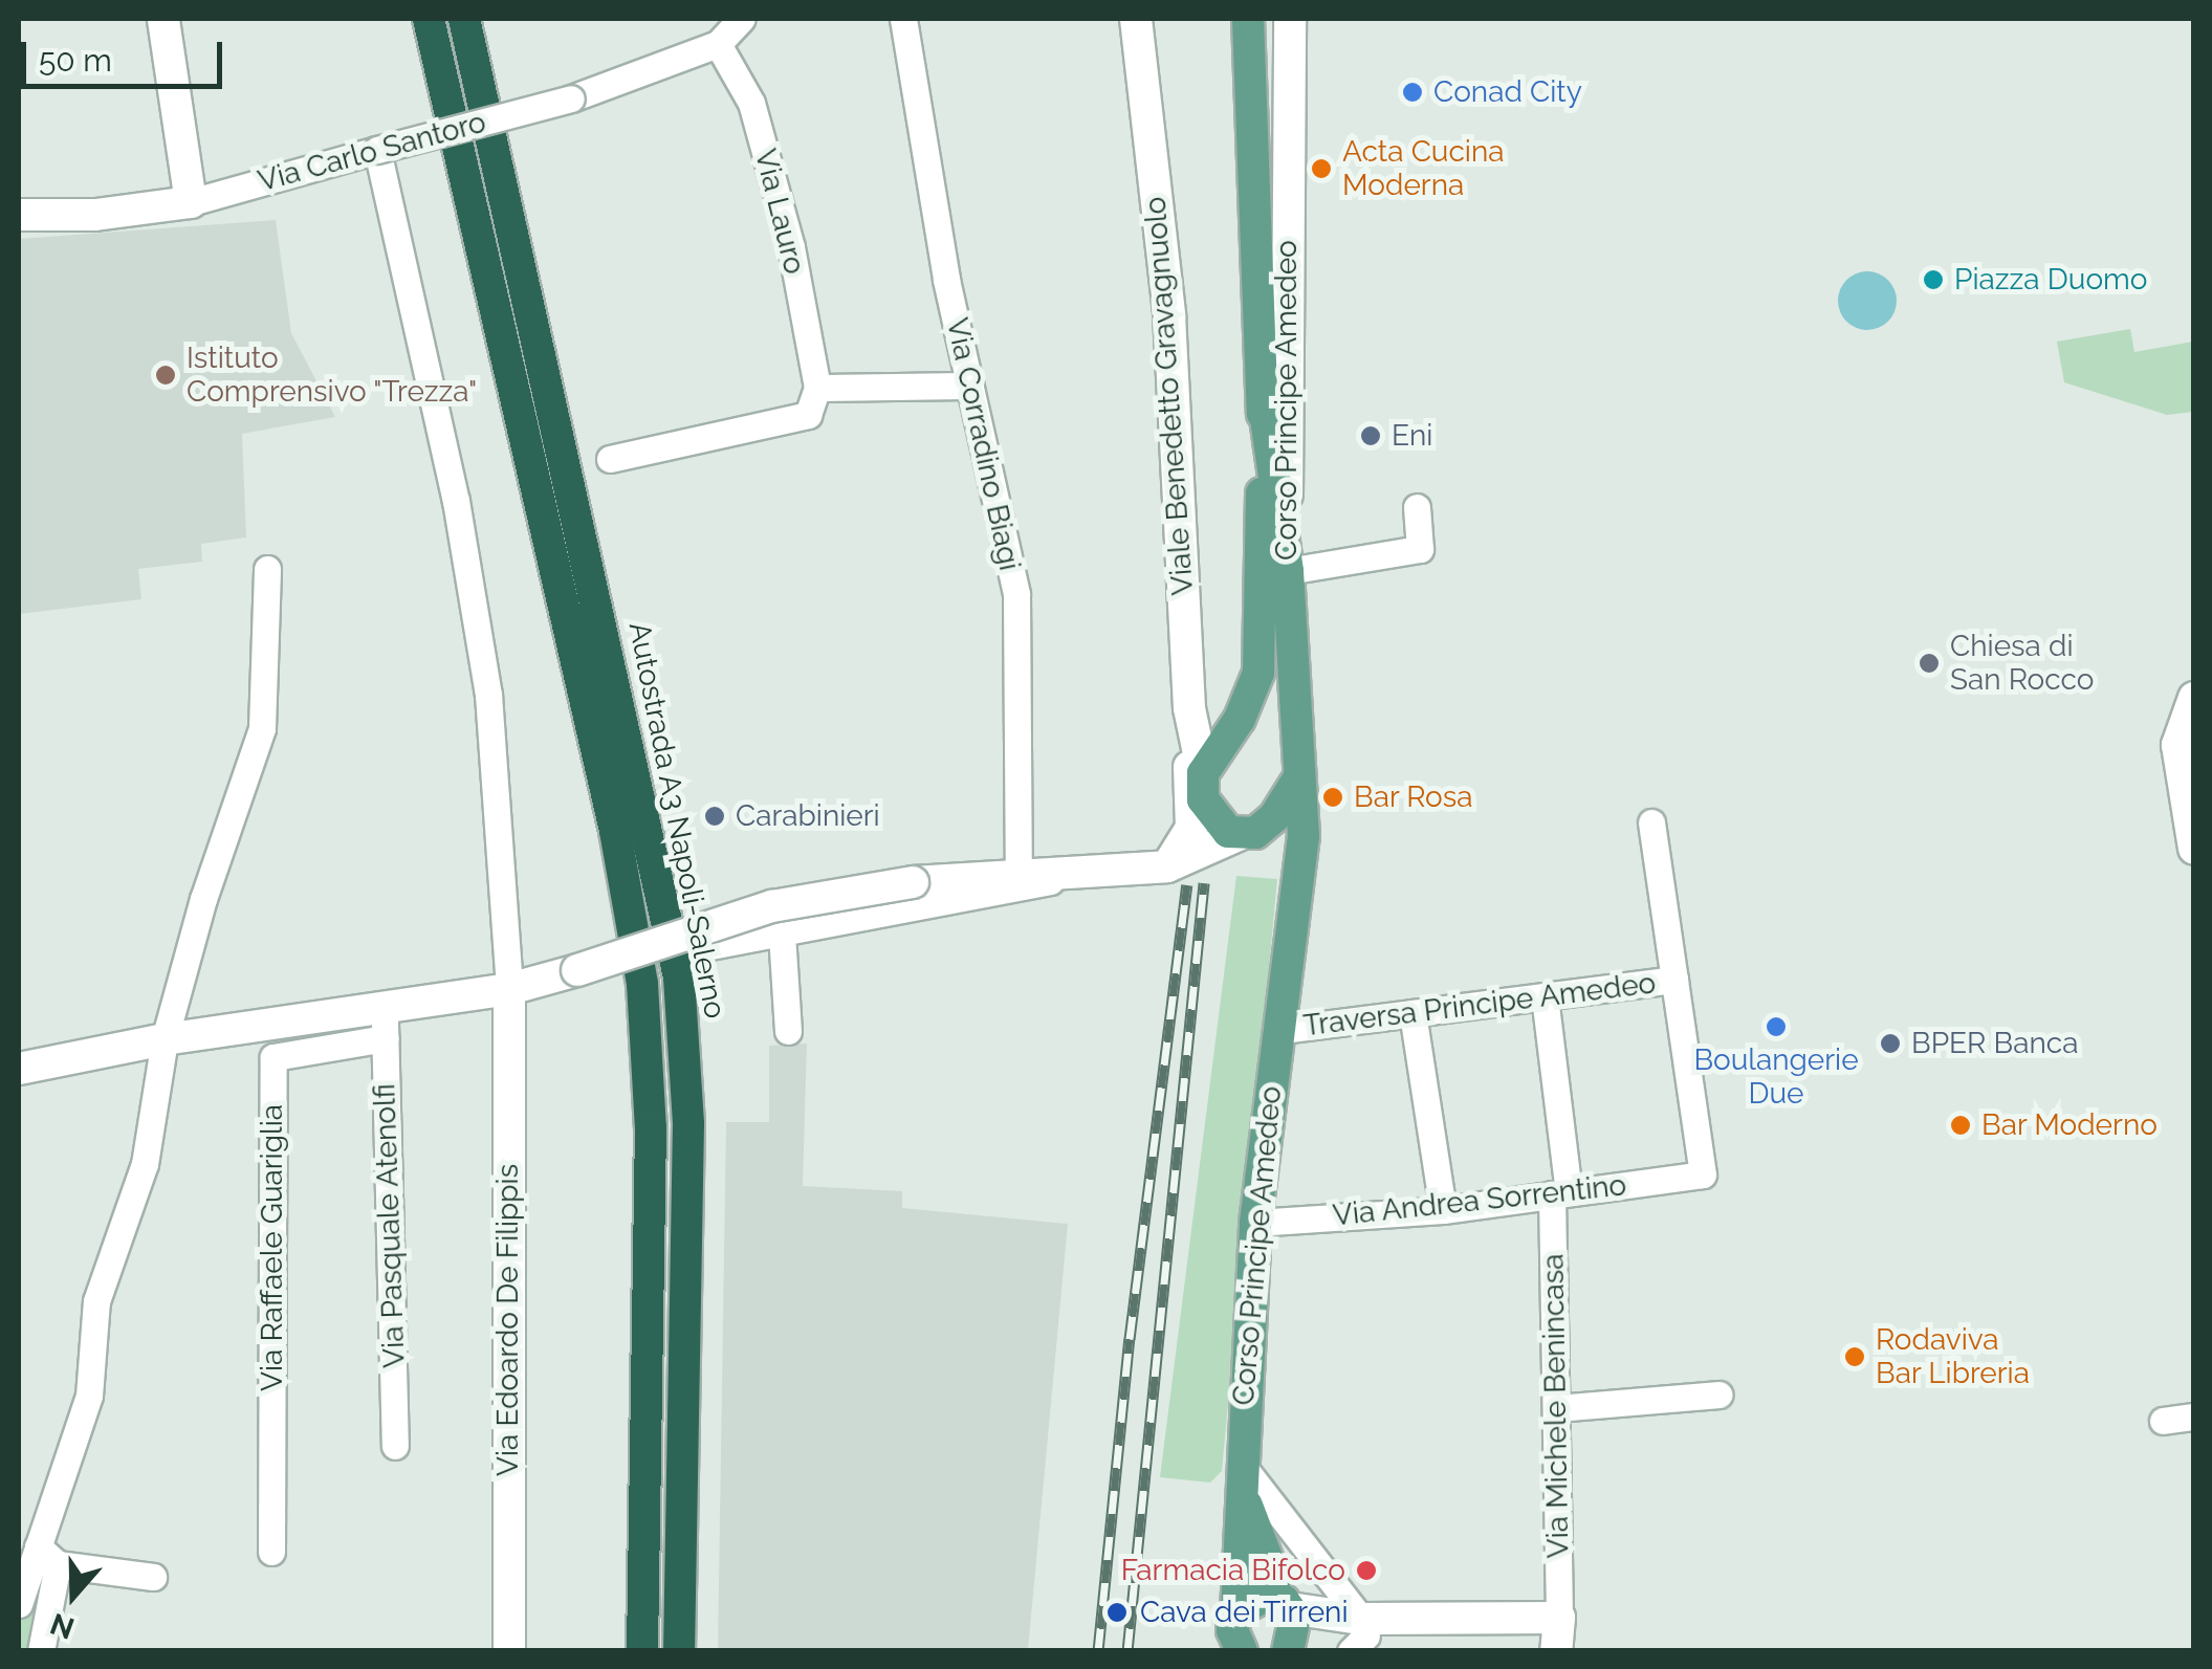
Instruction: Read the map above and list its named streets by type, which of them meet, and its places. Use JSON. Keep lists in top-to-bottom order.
{
  "streets": {
    "highway": ["Autostrada A3 Napoli-Salerno"],
    "main road": ["Corso Principe Amedeo"],
    "street": [
      "Via Carlo Santoro",
      "Via Lauro",
      "Viale Benedetto Gravagnuolo",
      "Via Corradino Biagi",
      "Traversa Principe Amedeo",
      "Via Andrea Sorrentino",
      "Via Pasquale Atenolfi",
      "Via Raffaele Guariglia",
      "Via Edoardo De Filippis",
      "Via Michele Benincasa"
    ]
  },
  "crossings": [
    ["Via Carlo Santoro", "Via Lauro"],
    ["Corso Principe Amedeo", "Traversa Principe Amedeo"],
    ["Corso Principe Amedeo", "Via Andrea Sorrentino"],
    ["Traversa Principe Amedeo", "Via Andrea Sorrentino"],
    ["Traversa Principe Amedeo", "Via Michele Benincasa"],
    ["Via Andrea Sorrentino", "Via Michele Benincasa"],
    ["Via Pasquale Atenolfi", "Via Raffaele Guariglia"]
  ],
  "places": [
    "Conad City",
    "Acta Cucina Moderna",
    "Piazza Duomo",
    "Istituto Comprensivo \"Trezza\"",
    "Eni",
    "Chiesa di San Rocco",
    "Bar Rosa",
    "Carabinieri",
    "Boulangerie Due",
    "BPER Banca",
    "Bar Moderno",
    "Rodaviva Bar Libreria",
    "Farmacia Bifolco",
    "Cava dei Tirreni"
  ],
  "scale_bar": "50 m",
  "north": "bottom"
}
